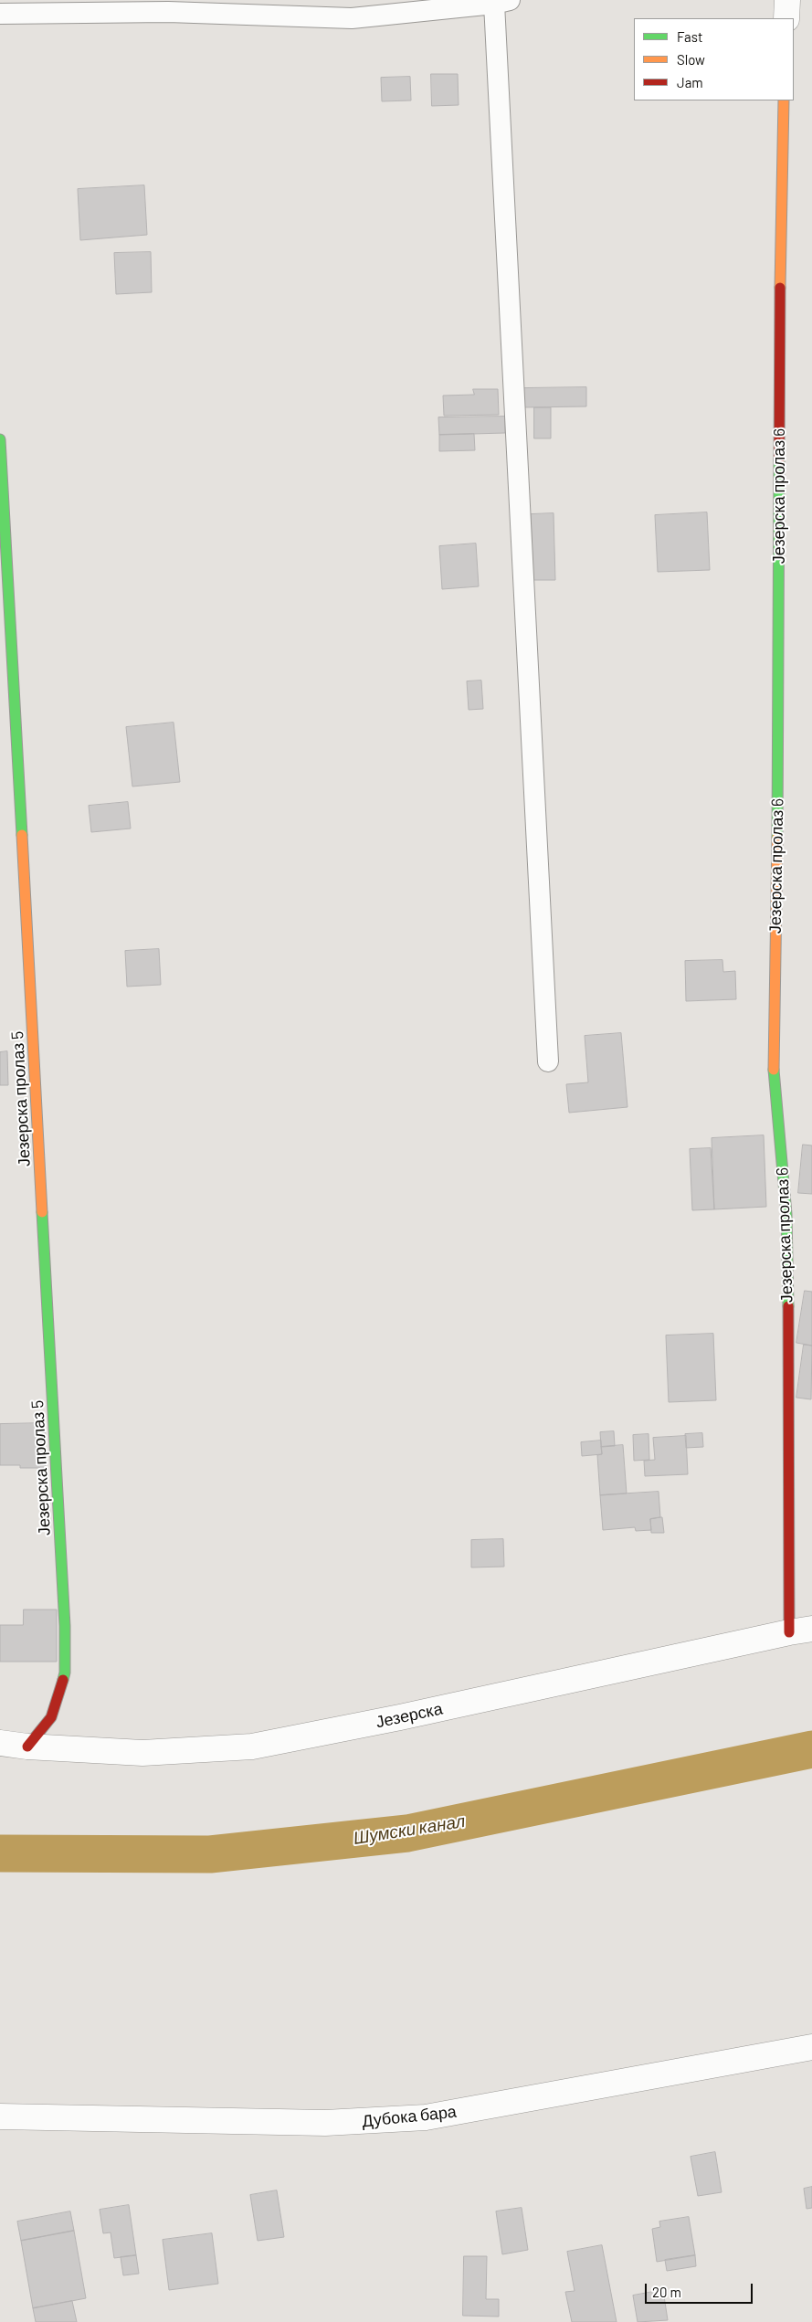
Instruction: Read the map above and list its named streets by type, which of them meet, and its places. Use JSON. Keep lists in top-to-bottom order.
{
  "streets": {
    "street": [
      "Језерска пролаз 6",
      "Језерска пролаз 5",
      "Језерска",
      "Дубока бара"
    ]
  },
  "crossings": [
    ["Језерска пролаз 6", "Језерска"],
    ["Језерска пролаз 5", "Језерска"]
  ],
  "water": ["Шумски канал"],
  "legend": ["Fast", "Slow", "Jam"],
  "scale_bar": "20 m"
}
